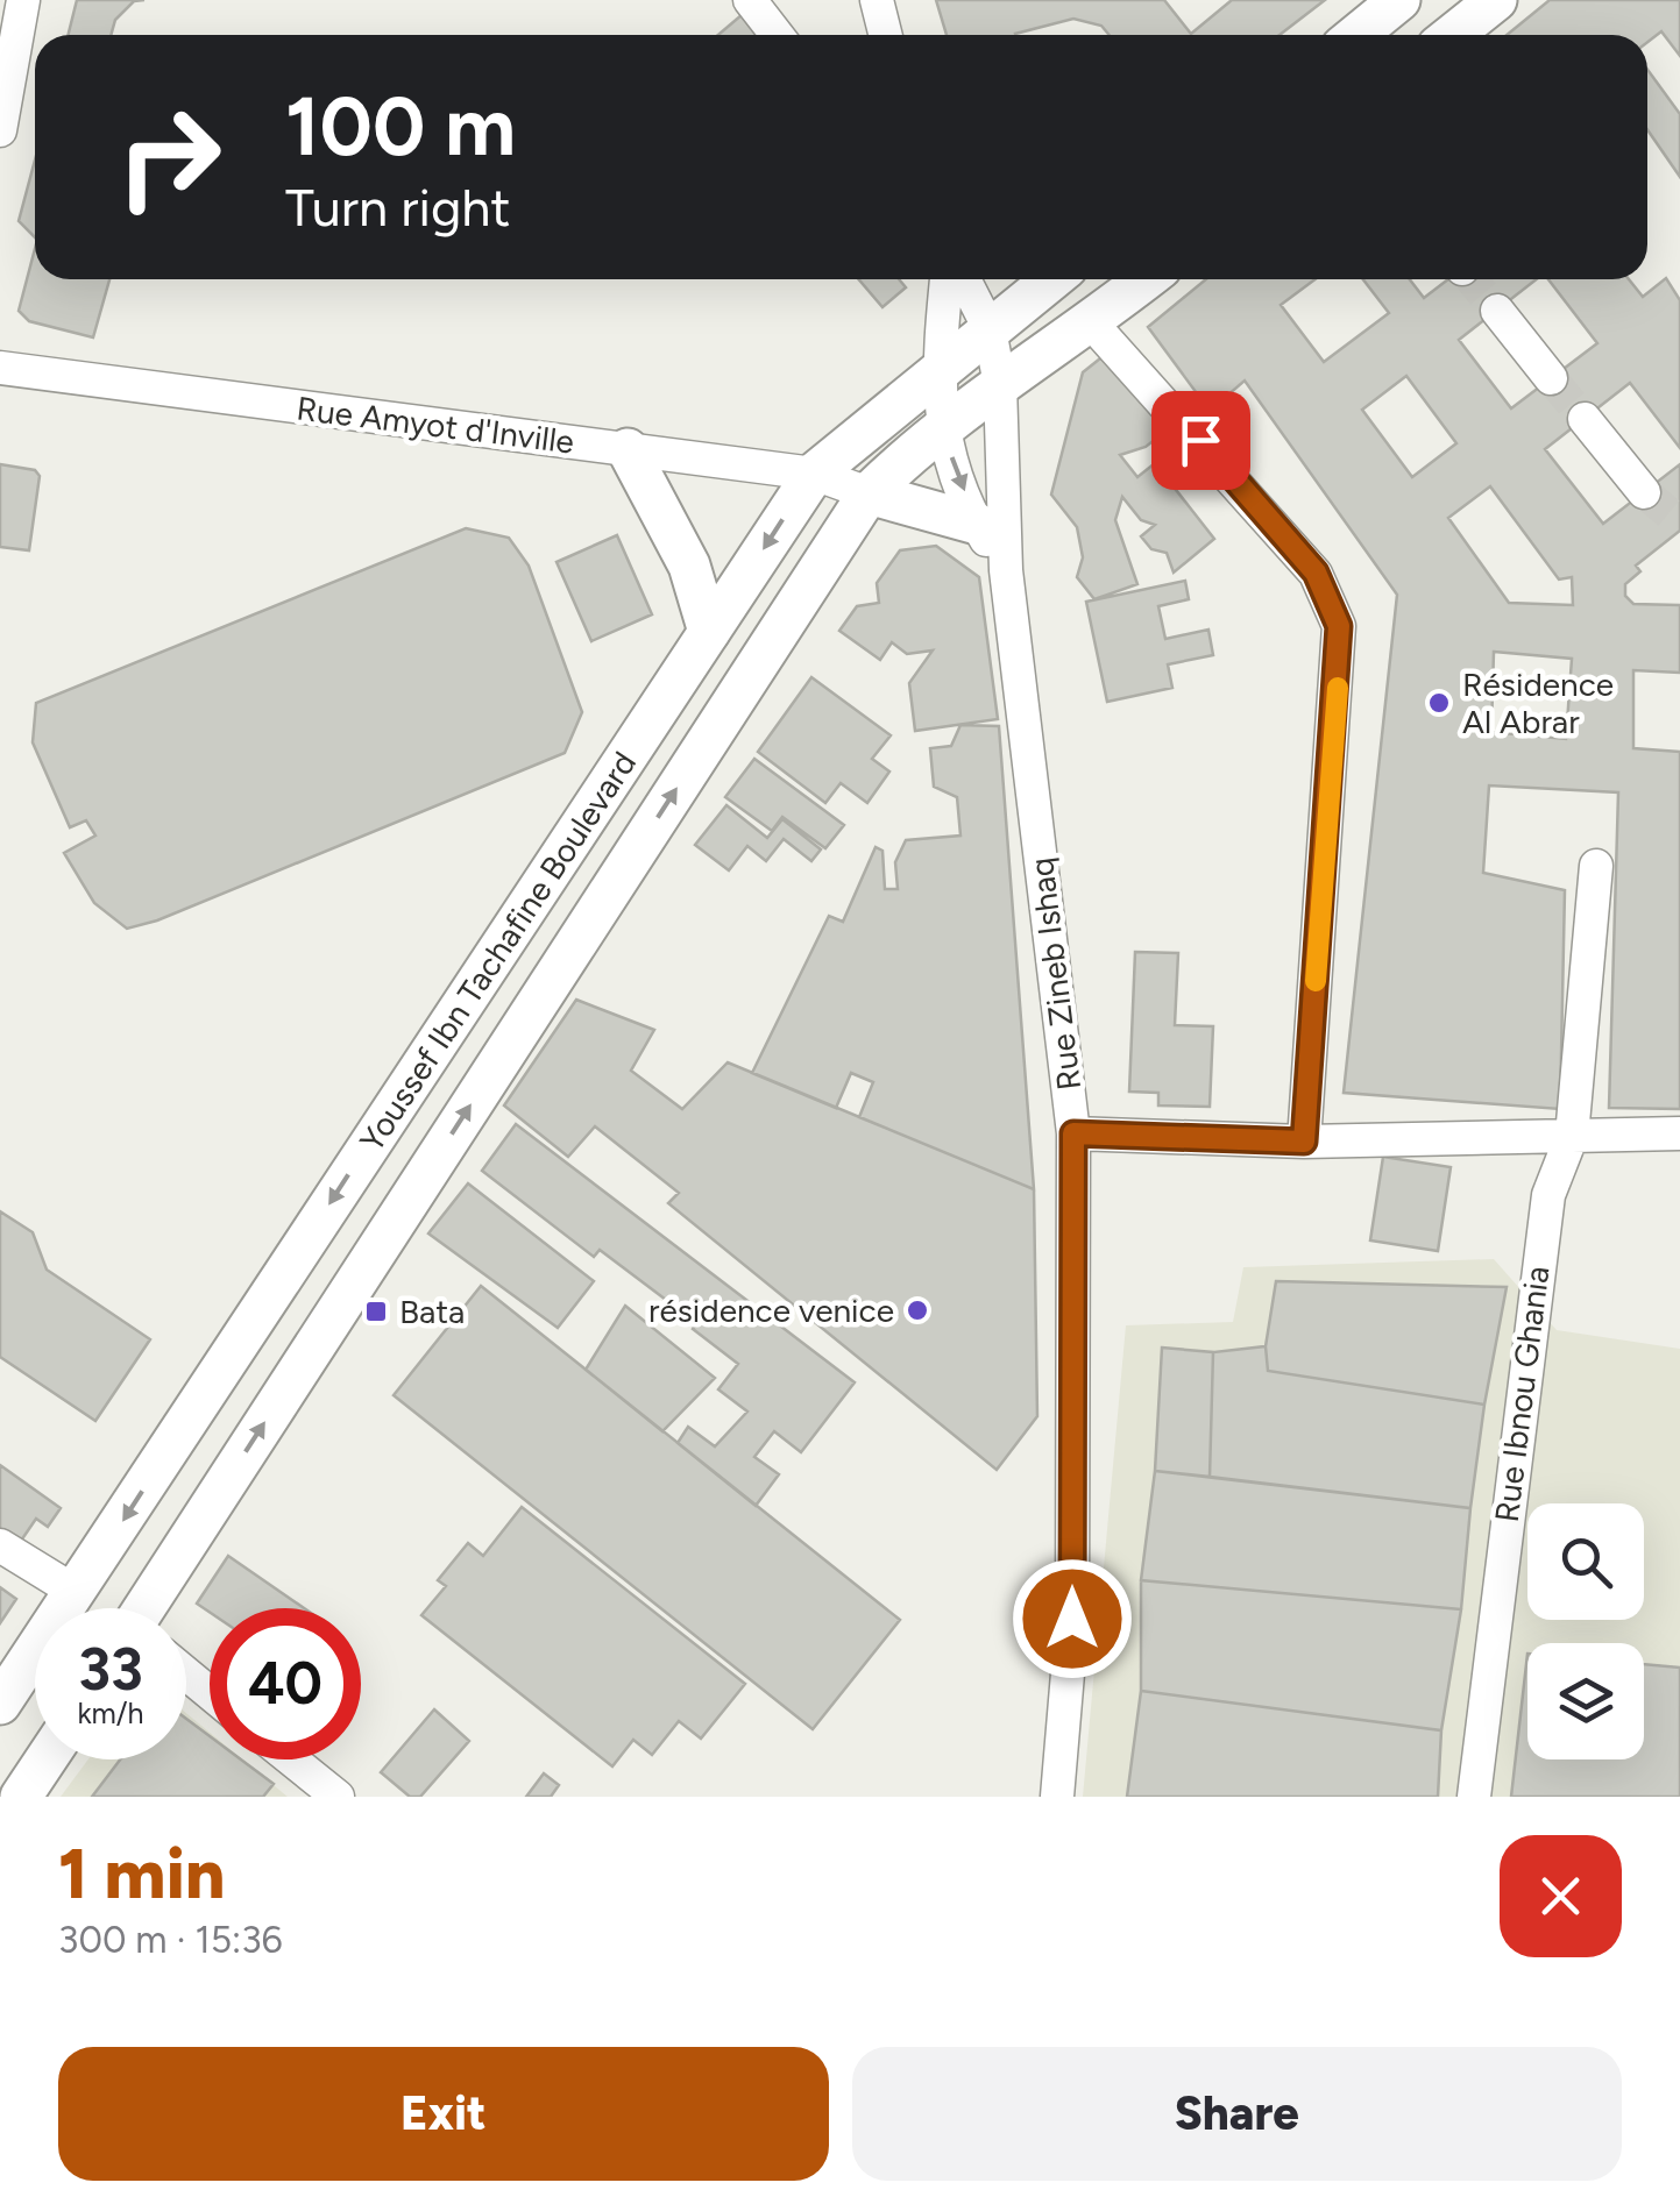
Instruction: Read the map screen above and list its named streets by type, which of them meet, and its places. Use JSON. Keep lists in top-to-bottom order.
{
  "streets": {
    "main road": ["Youssef Ibn Tachafine Boulevard"],
    "street": ["Rue Amyot d'Inville", "Rue Zineb Ishaq", "Rue Ibnou Ghania"]
  },
  "crossings": [
    ["Rue Amyot d'Inville", "Youssef Ibn Tachafine Boulevard"],
    ["Youssef Ibn Tachafine Boulevard", "Rue Zineb Ishaq"]
  ],
  "places": {
    "other": ["Résidence Al Abrar", "résidence venice"],
    "transit": ["Bata"]
  },
  "page": {
    "turn": ["100 m", "Turn right"],
    "speed": "33 km/h",
    "limit": "40",
    "heading": ["1 min", "300 m · 15:36"],
    "buttons": ["Exit", "Share"]
  }
}
